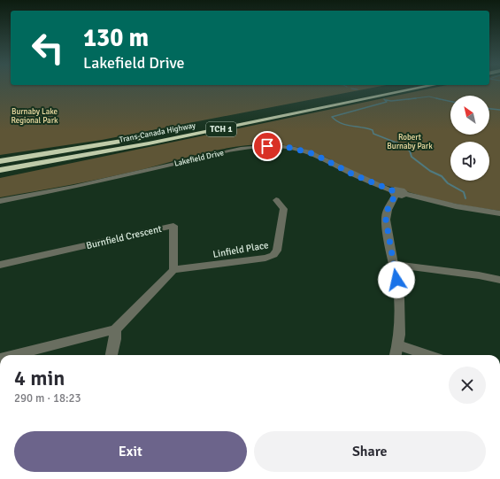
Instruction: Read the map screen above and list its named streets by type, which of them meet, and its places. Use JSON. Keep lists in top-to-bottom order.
{
  "streets": {
    "highway": ["TCH 1", "Trans-Canada Highway"],
    "street": ["Lakefield Drive", "Burnfield Crescent", "Linfield Place"]
  },
  "crossings": [
    ["Burnfield Crescent", "Linfield Place"]
  ],
  "parks": ["Burnaby Lake Regional Park", "Robert Burnaby Park"],
  "north": "top left",
  "page": {
    "turn": ["130 m", "Lakefield Drive"],
    "heading": ["4 min", "290 m · 18:23"],
    "buttons": ["Exit", "Share"]
  }
}
